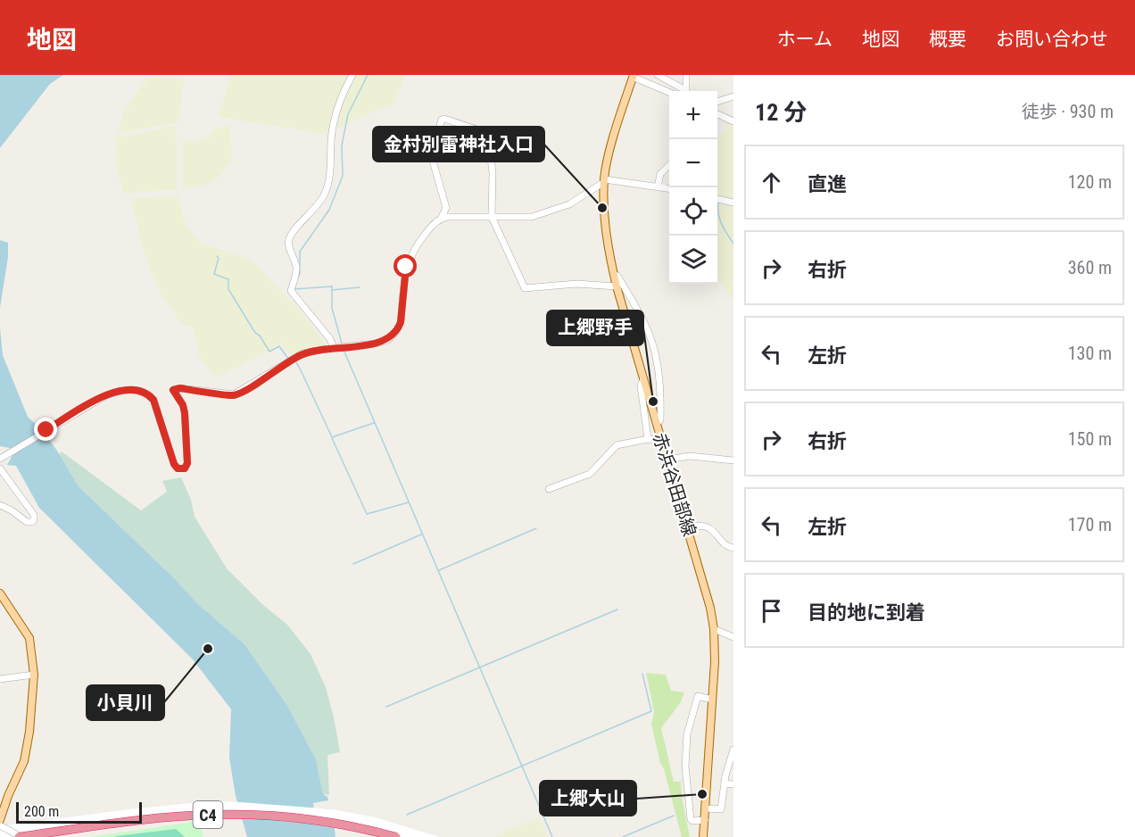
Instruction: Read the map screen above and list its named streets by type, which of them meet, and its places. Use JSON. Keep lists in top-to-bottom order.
{
  "streets": {
    "highway": ["C4"],
    "main road": ["赤浜谷田部線"]
  },
  "places": [
    "金村別雷神社入口",
    "上郷野手",
    "小貝川",
    "上郷大山"
  ],
  "scale_bar": "200 m",
  "page": {
    "header": "地図",
    "nav": [
      "ホーム",
      "地図",
      "概要",
      "お問い合わせ"
    ],
    "heading": ["12 分", "徒歩 · 930 m"],
    "map_buttons": ["+", "−"],
    "list": [
      ["直進", "120 m"],
      ["右折", "360 m"],
      ["左折", "130 m"],
      ["右折", "150 m"],
      ["左折", "170 m"],
      "目的地に到着"
    ],
    "scale": "200 m"
  }
}
